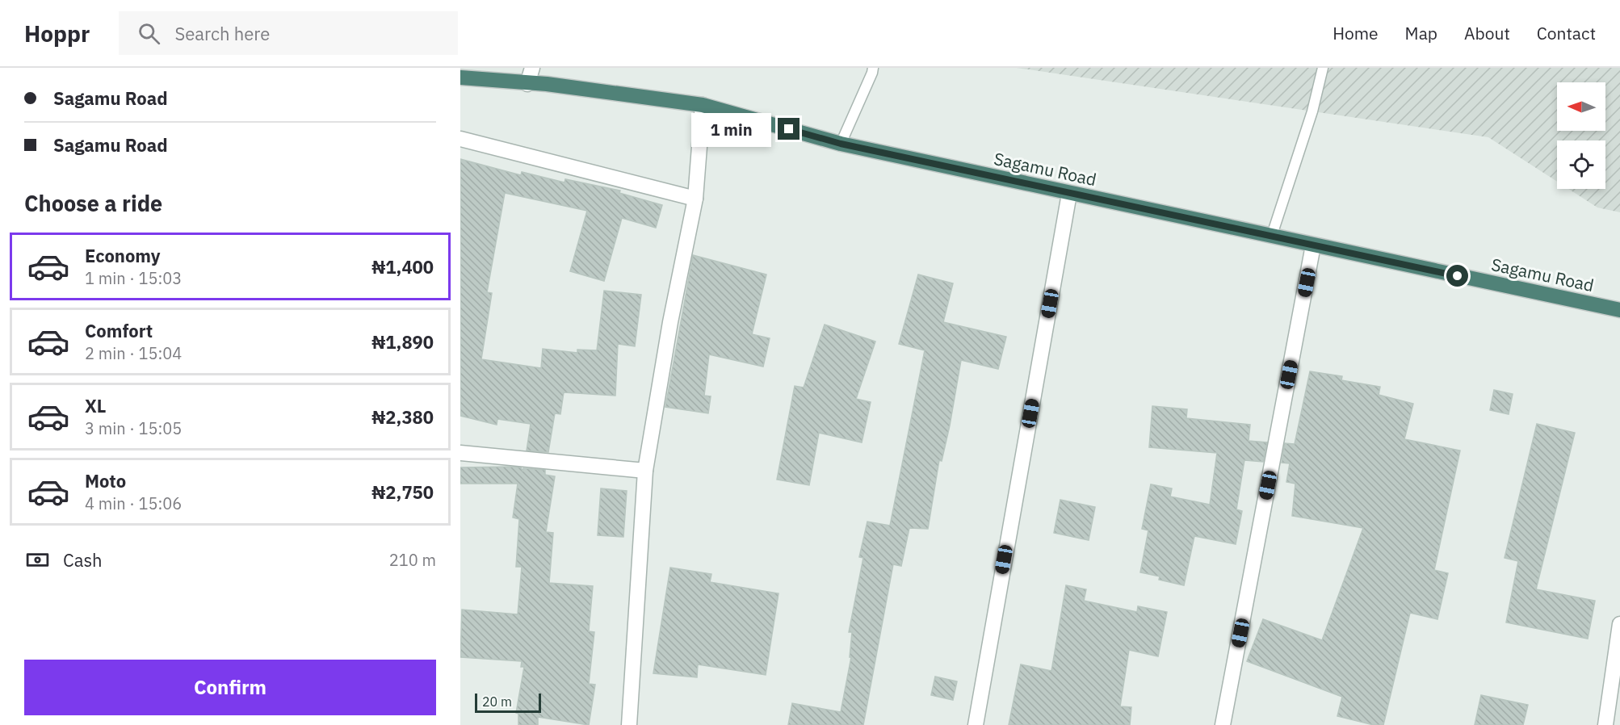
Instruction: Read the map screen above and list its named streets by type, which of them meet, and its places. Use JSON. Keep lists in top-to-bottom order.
{
  "streets": {
    "highway": ["Sagamu Road"]
  },
  "scale_bar": "20 m",
  "north": "left",
  "page": {
    "header": "Hoppr",
    "search": "Search here",
    "nav": [
      "Home",
      "Map",
      "About",
      "Contact"
    ],
    "banner": ["Sagamu Road", "Sagamu Road"],
    "bubble": "1 min",
    "heading": "Choose a ride",
    "list": [
      {
        "name": "Economy",
        "note": "1 min · 15:03",
        "value": "₦1,400"
      },
      {
        "name": "Comfort",
        "note": "2 min · 15:04",
        "value": "₦1,890"
      },
      {
        "name": "XL",
        "note": "3 min · 15:05",
        "value": "₦2,380"
      },
      {
        "name": "Moto",
        "note": "4 min · 15:06",
        "value": "₦2,750"
      }
    ],
    "pay": ["Cash", "210 m"],
    "buttons": "Confirm",
    "scale": "20 m"
  }
}
